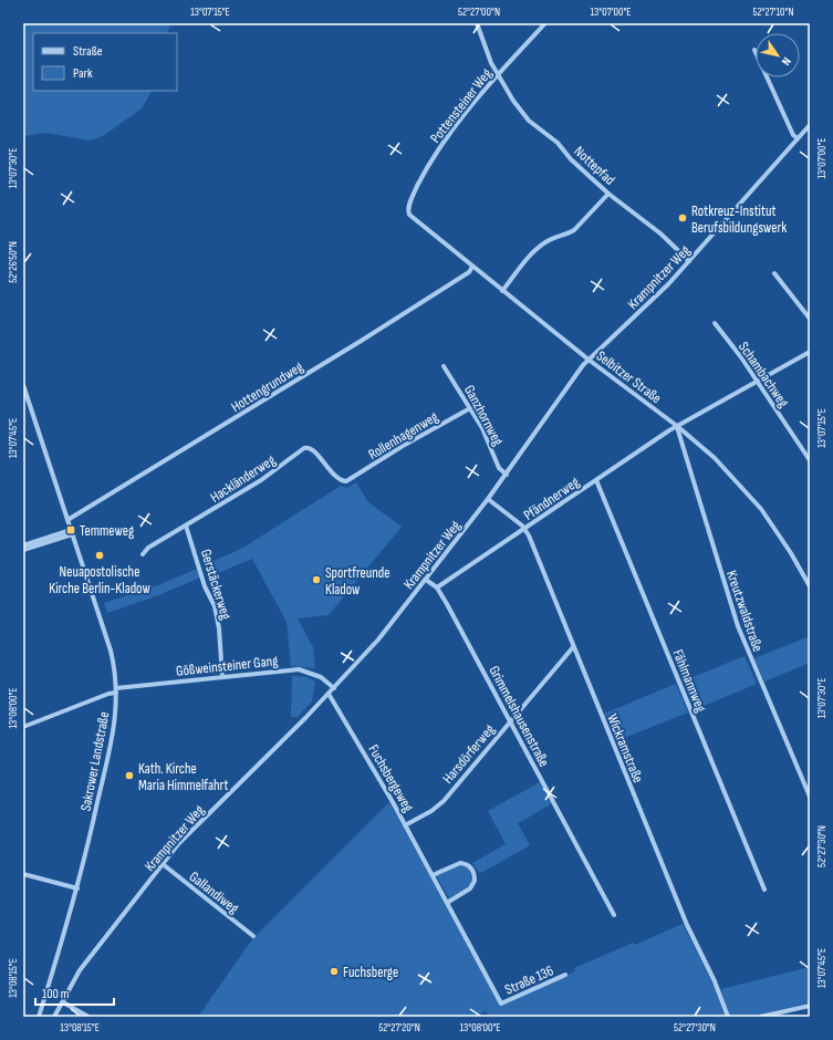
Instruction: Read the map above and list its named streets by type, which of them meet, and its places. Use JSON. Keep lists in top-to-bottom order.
{
  "streets": {
    "street": [
      "Pottensteiner Weg",
      "Nottepfad",
      "Krampnitzer Weg",
      "Schambachweg",
      "Selbitzer Straße",
      "Hottengrundweg",
      "Ganzhornweg",
      "Rollenhagenweg",
      "Hackländerweg",
      "Pfändnerweg",
      "Gerstäckerweg",
      "Kreutzwaldstraße",
      "Gößweinsteiner Gang",
      "Fählmannweg",
      "Grimmelshausenstraße",
      "Wickramstraße",
      "Harsdörferweg",
      "Sakrower Landstraße",
      "Fuchsbergeweg",
      "Gallandiweg",
      "Straße 136"
    ]
  },
  "crossings": [
    ["Pottensteiner Weg", "Nottepfad"],
    ["Pottensteiner Weg", "Selbitzer Straße"],
    ["Nottepfad", "Krampnitzer Weg"],
    ["Krampnitzer Weg", "Selbitzer Straße"],
    ["Krampnitzer Weg", "Ganzhornweg"],
    ["Krampnitzer Weg", "Gößweinsteiner Gang"],
    ["Krampnitzer Weg", "Grimmelshausenstraße"],
    ["Krampnitzer Weg", "Wickramstraße"],
    ["Krampnitzer Weg", "Fuchsbergeweg"],
    ["Krampnitzer Weg", "Gallandiweg"],
    ["Schambachweg", "Pfändnerweg"],
    ["Selbitzer Straße", "Hottengrundweg"],
    ["Selbitzer Straße", "Pfändnerweg"],
    ["Selbitzer Straße", "Kreutzwaldstraße"],
    ["Hottengrundweg", "Sakrower Landstraße"],
    ["Ganzhornweg", "Rollenhagenweg"],
    ["Rollenhagenweg", "Hackländerweg"],
    ["Hackländerweg", "Gerstäckerweg"],
    ["Pfändnerweg", "Kreutzwaldstraße"],
    ["Pfändnerweg", "Fählmannweg"],
    ["Pfändnerweg", "Grimmelshausenstraße"],
    ["Pfändnerweg", "Wickramstraße"],
    ["Gerstäckerweg", "Gößweinsteiner Gang"],
    ["Gößweinsteiner Gang", "Sakrower Landstraße"],
    ["Grimmelshausenstraße", "Harsdörferweg"],
    ["Wickramstraße", "Harsdörferweg"],
    ["Harsdörferweg", "Fuchsbergeweg"],
    ["Fuchsbergeweg", "Straße 136"]
  ],
  "places": {
    "other": [
      "Rotkreuz-Institut Berufsbildungswerk",
      "Neuapostolische Kirche Berlin-Kladow",
      "Sportfreunde Kladow",
      "Kath. Kirche Maria Himmelfahrt",
      "Fuchsberge"
    ],
    "transit": ["Temmeweg"]
  },
  "legend": ["Straße", "Park"],
  "scale_bar": "100 m",
  "north": "bottom right",
  "coordinates": [
    "13°07'15\"E",
    "52°27'00\"N",
    "13°07'00\"E",
    "52°27'10\"N",
    "13°07'30\"E",
    "52°26'50\"N",
    "13°07'45\"E",
    "13°08'00\"E",
    "52°27'30\"N",
    "13°08'15\"E",
    "52°27'20\"N"
  ]
}
